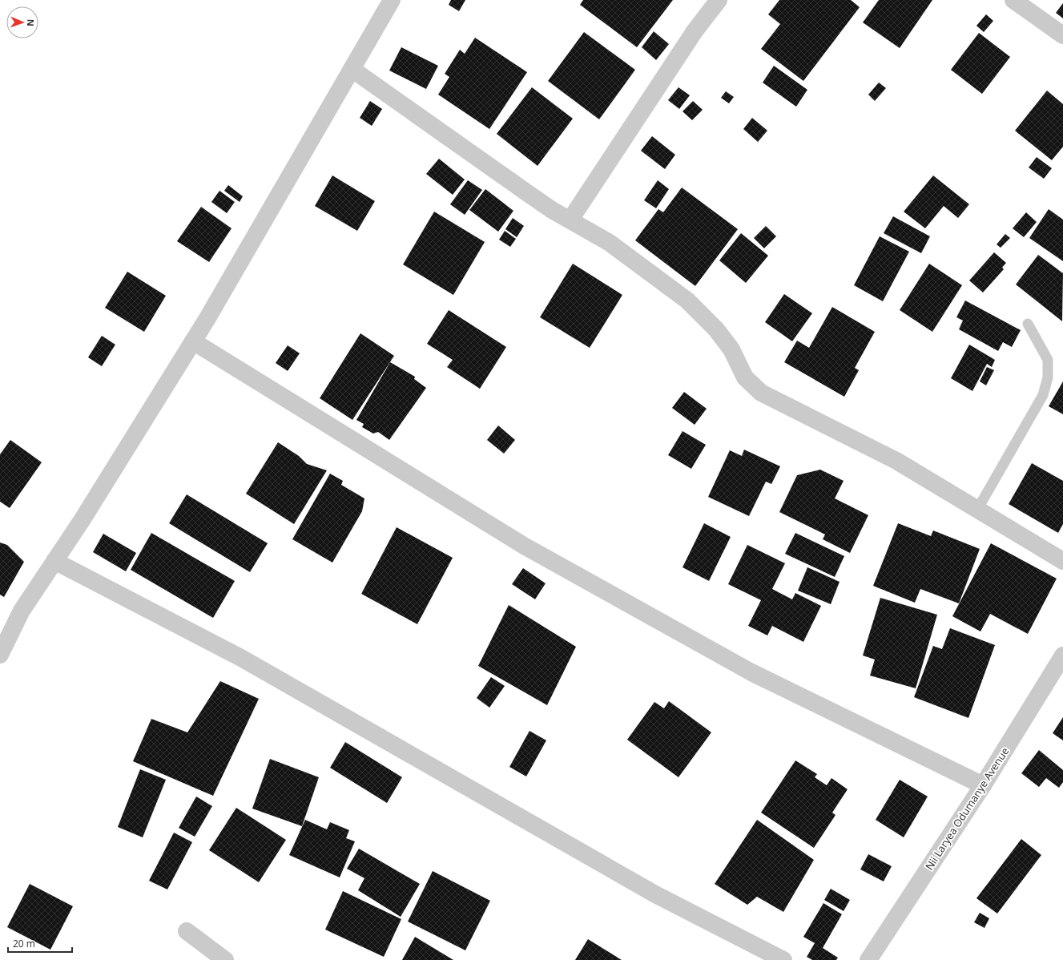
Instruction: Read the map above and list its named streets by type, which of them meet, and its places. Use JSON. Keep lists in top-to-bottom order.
{
  "streets": {
    "street": ["Nii Laryea Odumanye Avenue"]
  },
  "scale_bar": "20 m",
  "north": "right"
}
